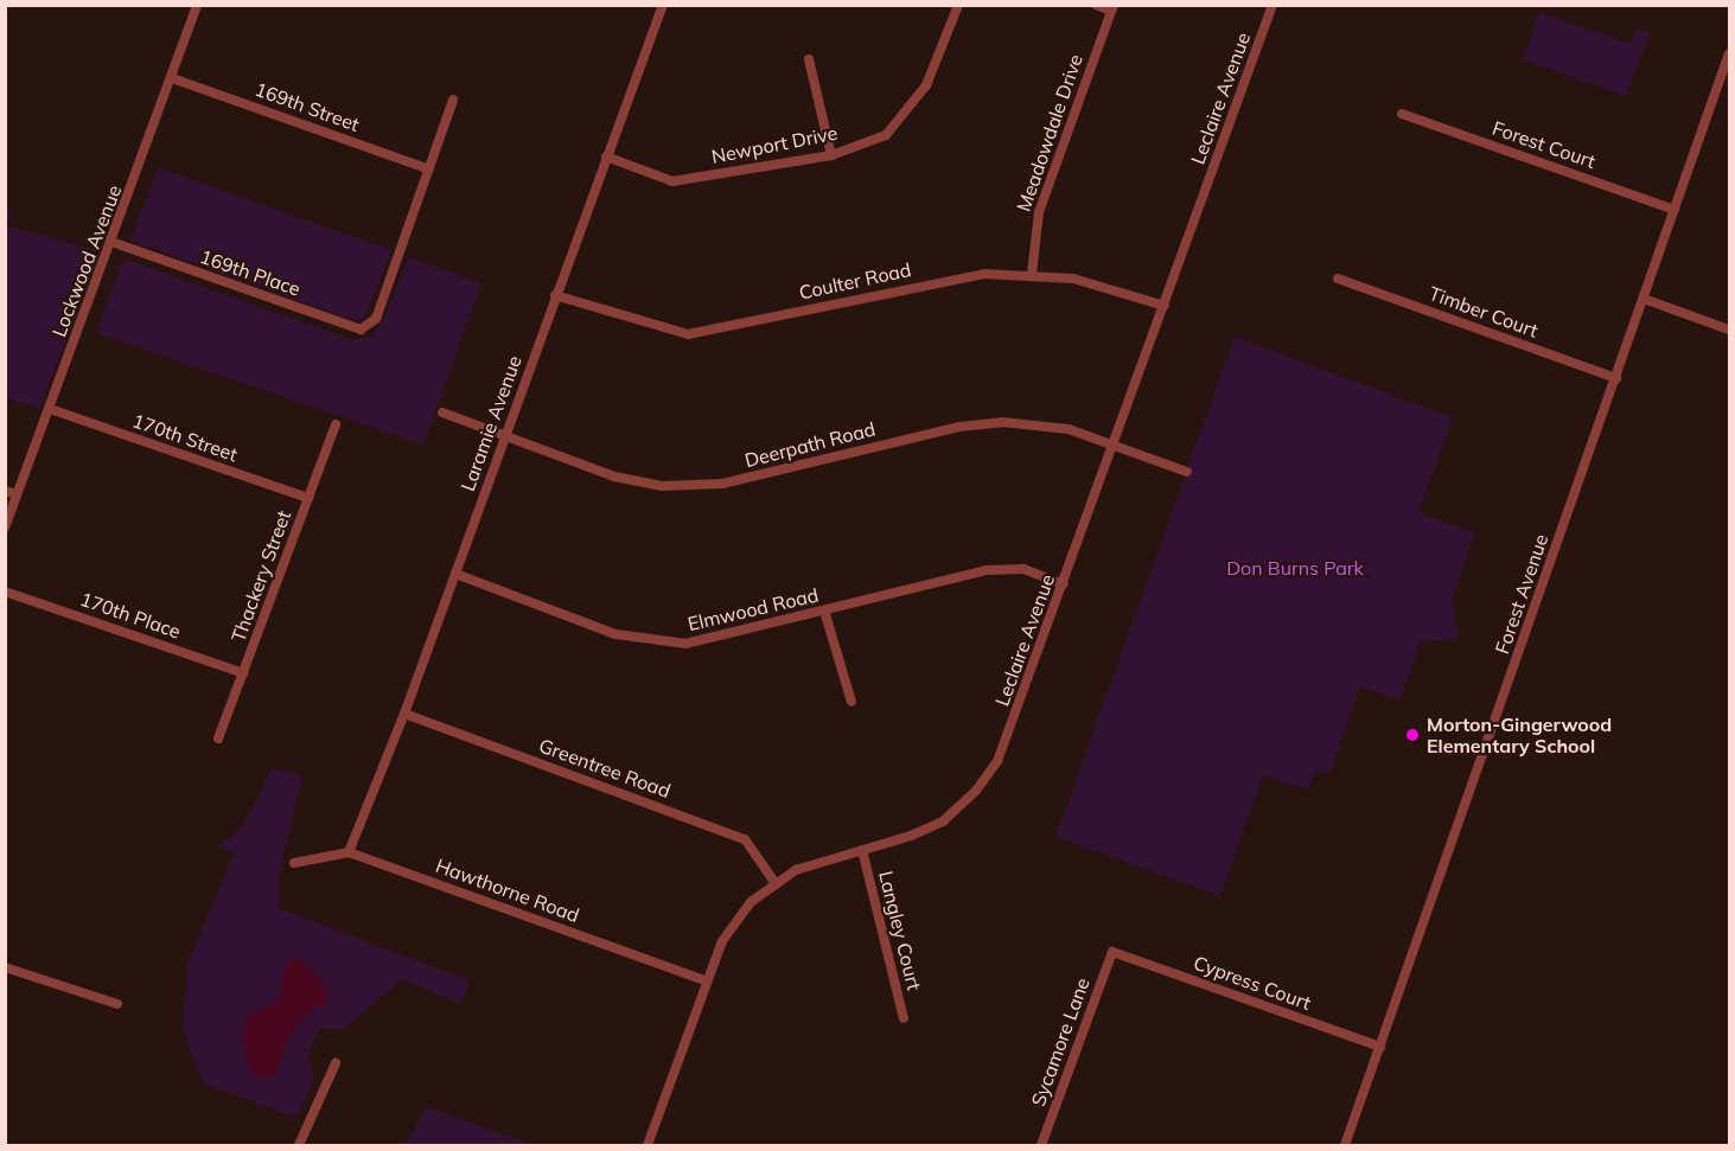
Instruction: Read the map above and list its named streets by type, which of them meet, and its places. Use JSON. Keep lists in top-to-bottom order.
{
  "streets": {
    "street": [
      "Leclaire Avenue",
      "169th Street",
      "Meadowdale Drive",
      "Newport Drive",
      "Forest Court",
      "Lockwood Avenue",
      "169th Place",
      "Coulter Road",
      "Timber Court",
      "Laramie Avenue",
      "170th Street",
      "Deerpath Road",
      "Thackery Street",
      "Forest Avenue",
      "Elmwood Road",
      "170th Place",
      "Greentree Road",
      "Hawthorne Road",
      "Langley Court",
      "Cypress Court",
      "Sycamore Lane"
    ]
  },
  "crossings": [
    ["Leclaire Avenue", "Coulter Road"],
    ["Leclaire Avenue", "Deerpath Road"],
    ["Leclaire Avenue", "Elmwood Road"],
    ["Leclaire Avenue", "Greentree Road"],
    ["Leclaire Avenue", "Hawthorne Road"],
    ["Leclaire Avenue", "Langley Court"],
    ["169th Street", "Lockwood Avenue"],
    ["169th Street", "169th Place"],
    ["Meadowdale Drive", "Coulter Road"],
    ["Newport Drive", "Laramie Avenue"],
    ["Forest Court", "Forest Avenue"],
    ["Lockwood Avenue", "169th Place"],
    ["Lockwood Avenue", "170th Street"],
    ["Coulter Road", "Laramie Avenue"],
    ["Timber Court", "Forest Avenue"],
    ["Laramie Avenue", "Deerpath Road"],
    ["Laramie Avenue", "Elmwood Road"],
    ["Laramie Avenue", "Greentree Road"],
    ["Laramie Avenue", "Hawthorne Road"],
    ["170th Street", "Thackery Street"],
    ["Thackery Street", "170th Place"],
    ["Forest Avenue", "Cypress Court"],
    ["Cypress Court", "Sycamore Lane"]
  ],
  "parks": ["Don Burns Park"],
  "places": ["Morton-Gingerwood Elementary School"]
}
